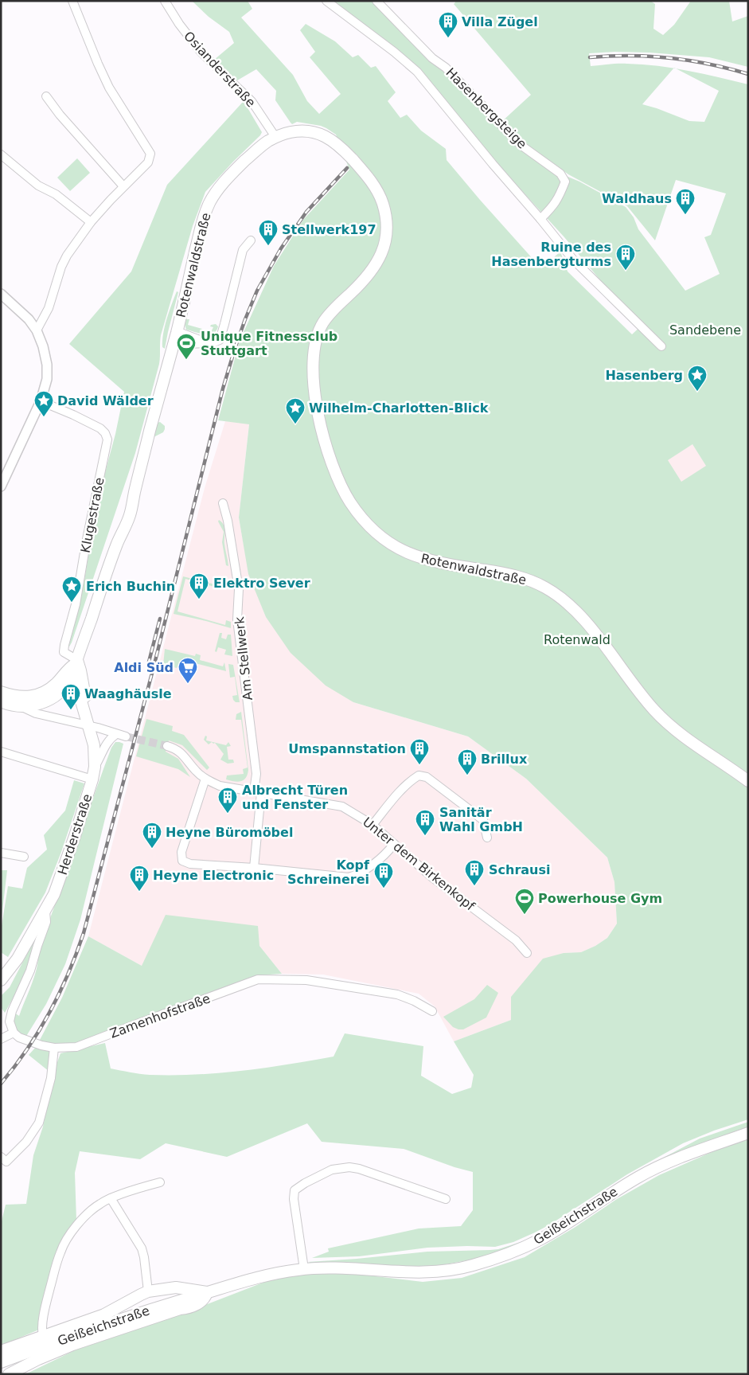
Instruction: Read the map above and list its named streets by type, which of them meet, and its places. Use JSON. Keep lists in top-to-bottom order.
{
  "streets": {
    "main road": ["Rotenwaldstraße", "Herderstraße", "Geißeichstraße"],
    "street": [
      "Osianderstraße",
      "Hasenbergsteige",
      "Klugestraße",
      "Am Stellwerk",
      "Unter dem Birkenkopf",
      "Zamenhofstraße"
    ]
  },
  "crossings": [
    ["Osianderstraße", "Rotenwaldstraße"],
    ["Rotenwaldstraße", "Klugestraße"],
    ["Rotenwaldstraße", "Herderstraße"],
    ["Am Stellwerk", "Unter dem Birkenkopf"]
  ],
  "parks": ["Sandebene", "Rotenwald"],
  "places": {
    "building": [
      "Villa Zügel",
      "Waldhaus",
      "Stellwerk197",
      "Ruine des Hasenbergturms",
      "Elektro Sever",
      "Waaghäusle",
      "Umspannstation",
      "Brillux",
      "Albrecht Türen und Fenster",
      "Sanitär Wahl GmbH",
      "Heyne Büromöbel",
      "Schrausi",
      "Kopf Schreinerei",
      "Heyne Electronic"
    ],
    "sports": ["Unique Fitnessclub Stuttgart", "Powerhouse Gym"],
    "place": [
      "Hasenberg",
      "David Wälder",
      "Wilhelm-Charlotten-Blick",
      "Erich Buchin"
    ],
    "supermarket": ["Aldi Süd"]
  }
}
